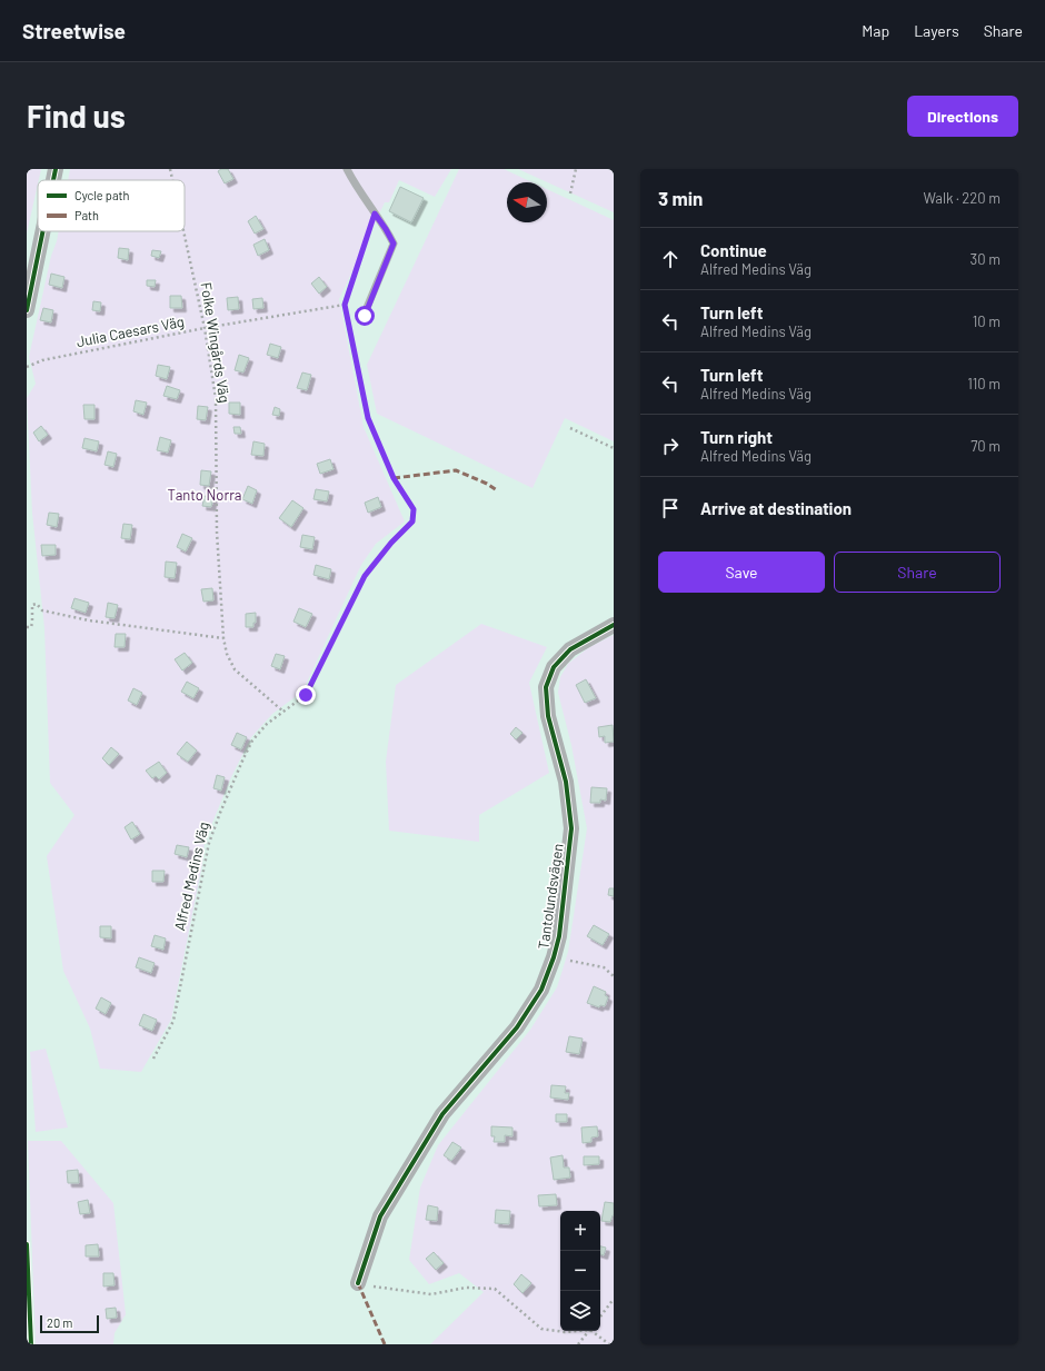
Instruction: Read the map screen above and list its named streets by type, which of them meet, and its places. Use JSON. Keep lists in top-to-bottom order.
{
  "streets": {
    "street": ["Tantolundsvägen"],
    "path": ["Julia Caesars Väg", "Folke Wingårds Väg", "Alfred Medins Väg"]
  },
  "crossings": [
    ["Julia Caesars Väg", "Folke Wingårds Väg"],
    ["Julia Caesars Väg", "Alfred Medins Väg"],
    ["Folke Wingårds Väg", "Alfred Medins Väg"]
  ],
  "parks": ["Tanto Norra"],
  "legend": ["Cycle path", "Path"],
  "scale_bar": "20 m",
  "north": "left",
  "page": {
    "header": "Streetwise",
    "nav": ["Map", "Layers", "Share"],
    "buttons": [
      "Directions",
      ["Save", "Share"]
    ],
    "title": "Find us",
    "heading": ["3 min", "Walk · 220 m"],
    "list": [
      ["Continue", "Alfred Medins Väg", "30 m"],
      ["Turn left", "Alfred Medins Väg", "10 m"],
      ["Turn left", "Alfred Medins Väg", "110 m"],
      ["Turn right", "Alfred Medins Väg", "70 m"],
      "Arrive at destination"
    ],
    "map_buttons": ["+", "−"],
    "scale": "20 m"
  }
}
